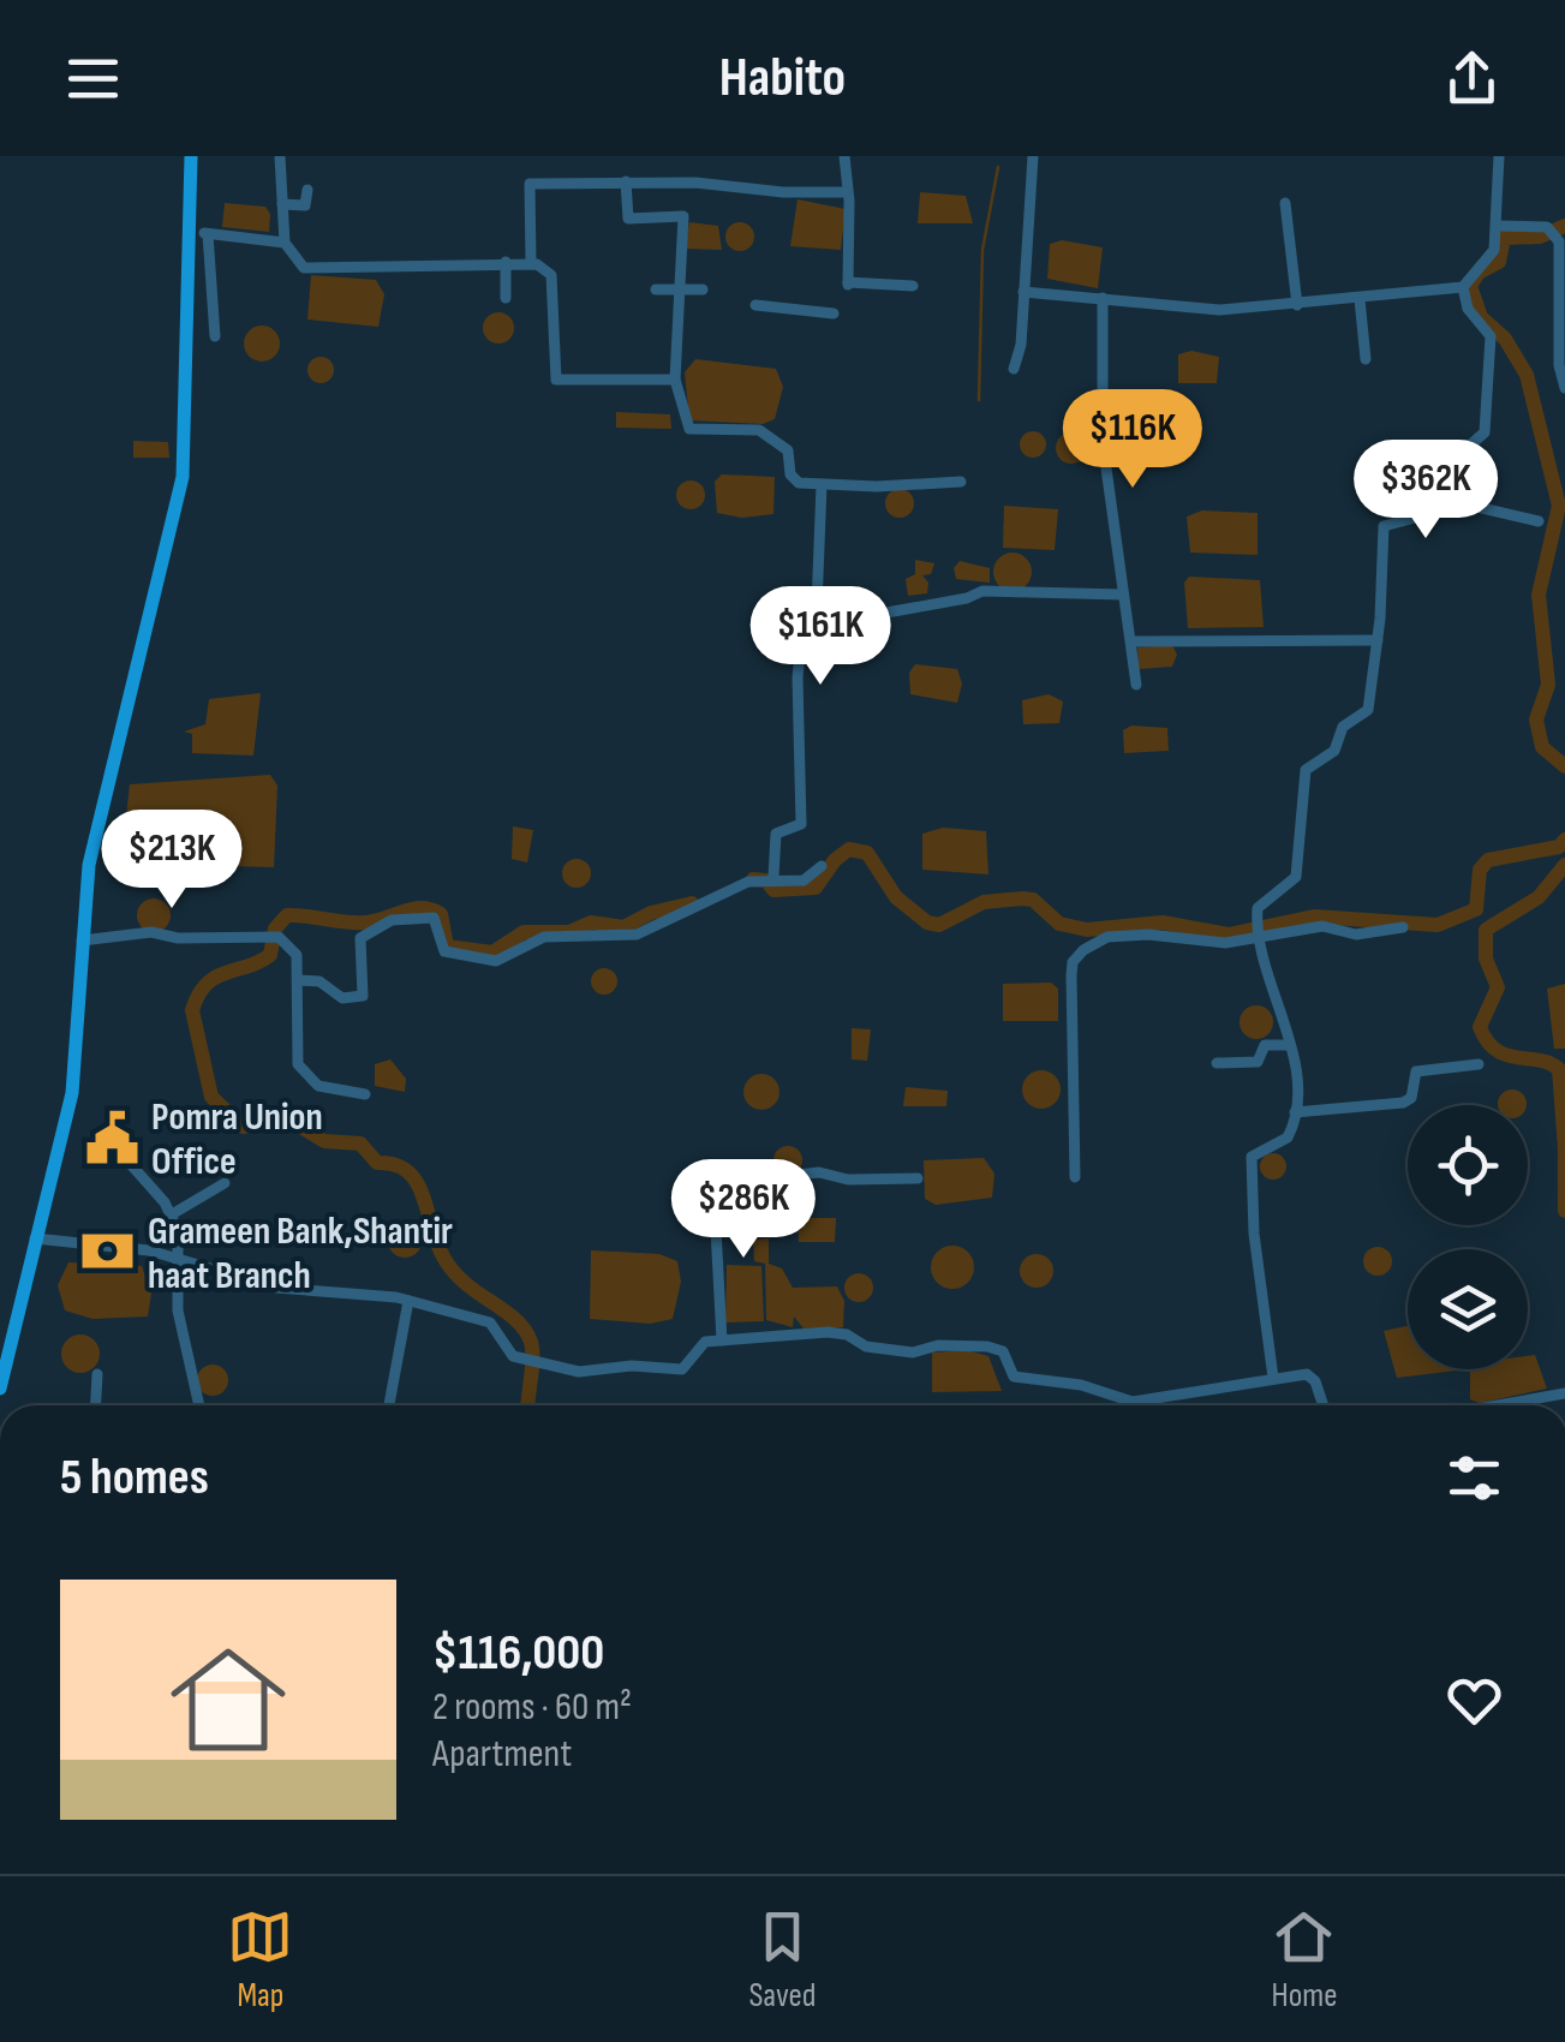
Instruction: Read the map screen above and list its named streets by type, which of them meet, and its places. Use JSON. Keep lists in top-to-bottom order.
{
  "places": {
    "public building": ["Pomra Union Office"],
    "bank": ["Grameen Bank,Shantir haat Branch"]
  },
  "page": {
    "header": "Habito",
    "price": [
      "$116K",
      "$362K",
      "$161K",
      "$213K",
      "$286K"
    ],
    "heading": "5 homes",
    "list": [
      {
        "name": "$116,000",
        "note": "2 rooms · 60 m² · Apartment"
      }
    ],
    "tabs": ["Map", "Saved", "Home"]
  }
}
